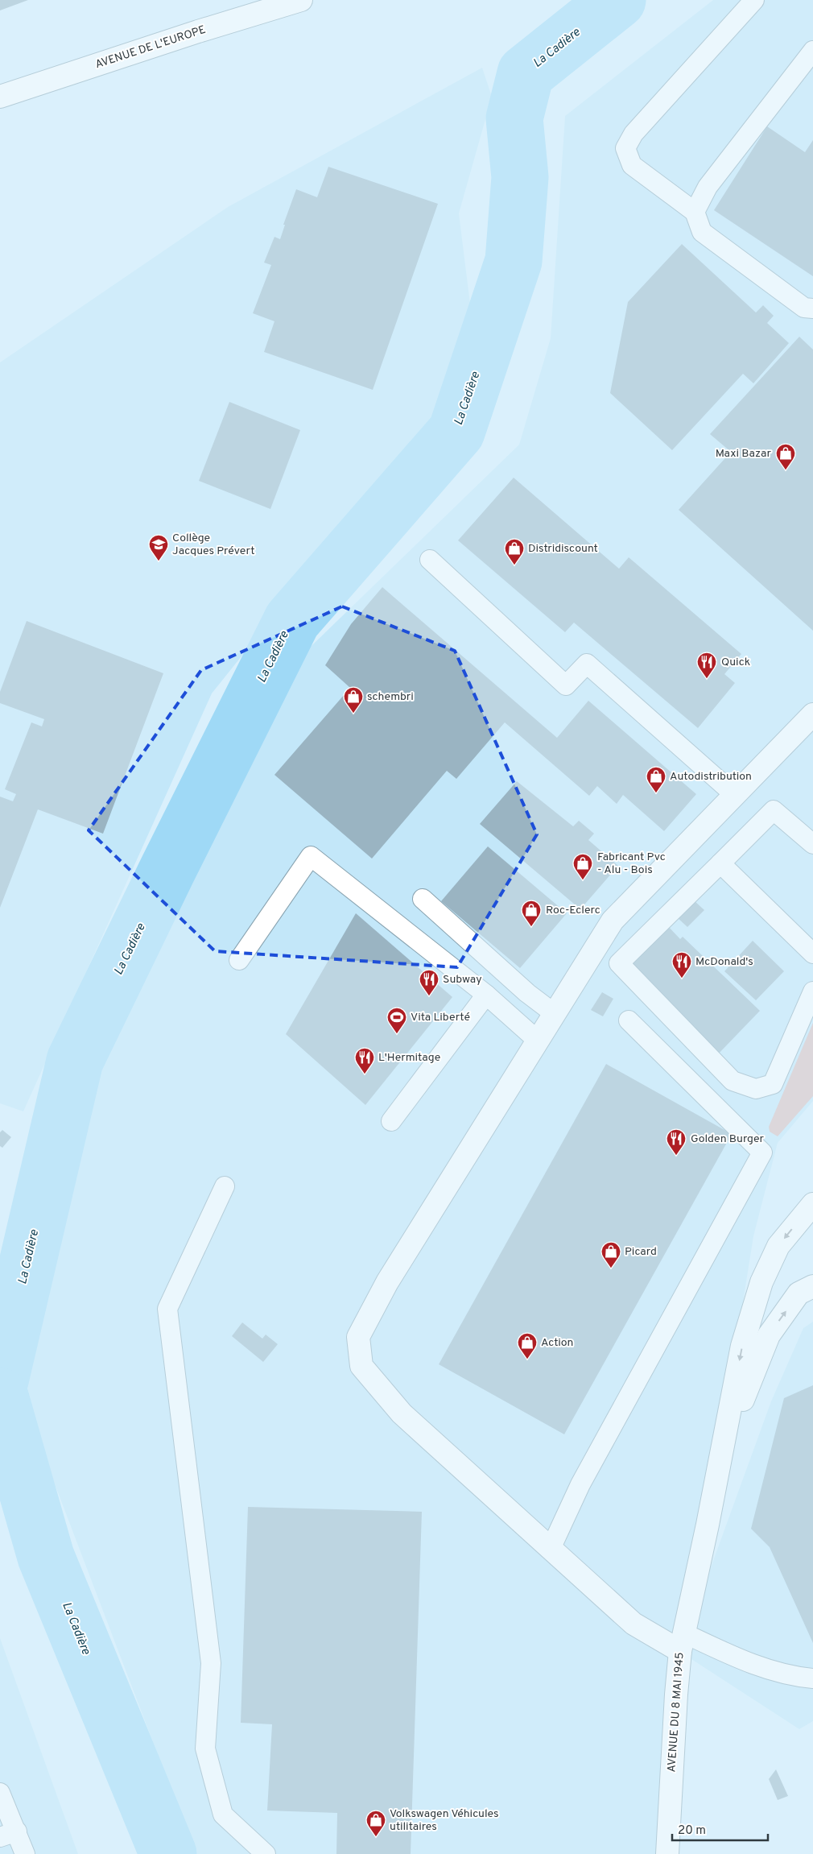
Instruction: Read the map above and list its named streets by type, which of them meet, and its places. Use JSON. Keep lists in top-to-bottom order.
{
  "streets": {
    "street": ["AVENUE DE L'EUROPE", "AVENUE DU 8 MAI 1945"]
  },
  "water": ["La Cadière"],
  "places": {
    "shop": [
      "Maxi Bazar",
      "Distridiscount",
      "schembri",
      "Autodistribution",
      "Fabricant Pvc - Alu - Bois",
      "Roc-Eclerc",
      "Picard",
      "Action",
      "Volkswagen Véhicules utilitaires"
    ],
    "school or university": ["Collège Jacques Prévert"],
    "restaurant": [
      "Quick",
      "McDonald's",
      "Subway",
      "L'Hermitage",
      "Golden Burger"
    ],
    "sports": ["Vita Liberté"]
  },
  "scale_bar": "20 m"
}
